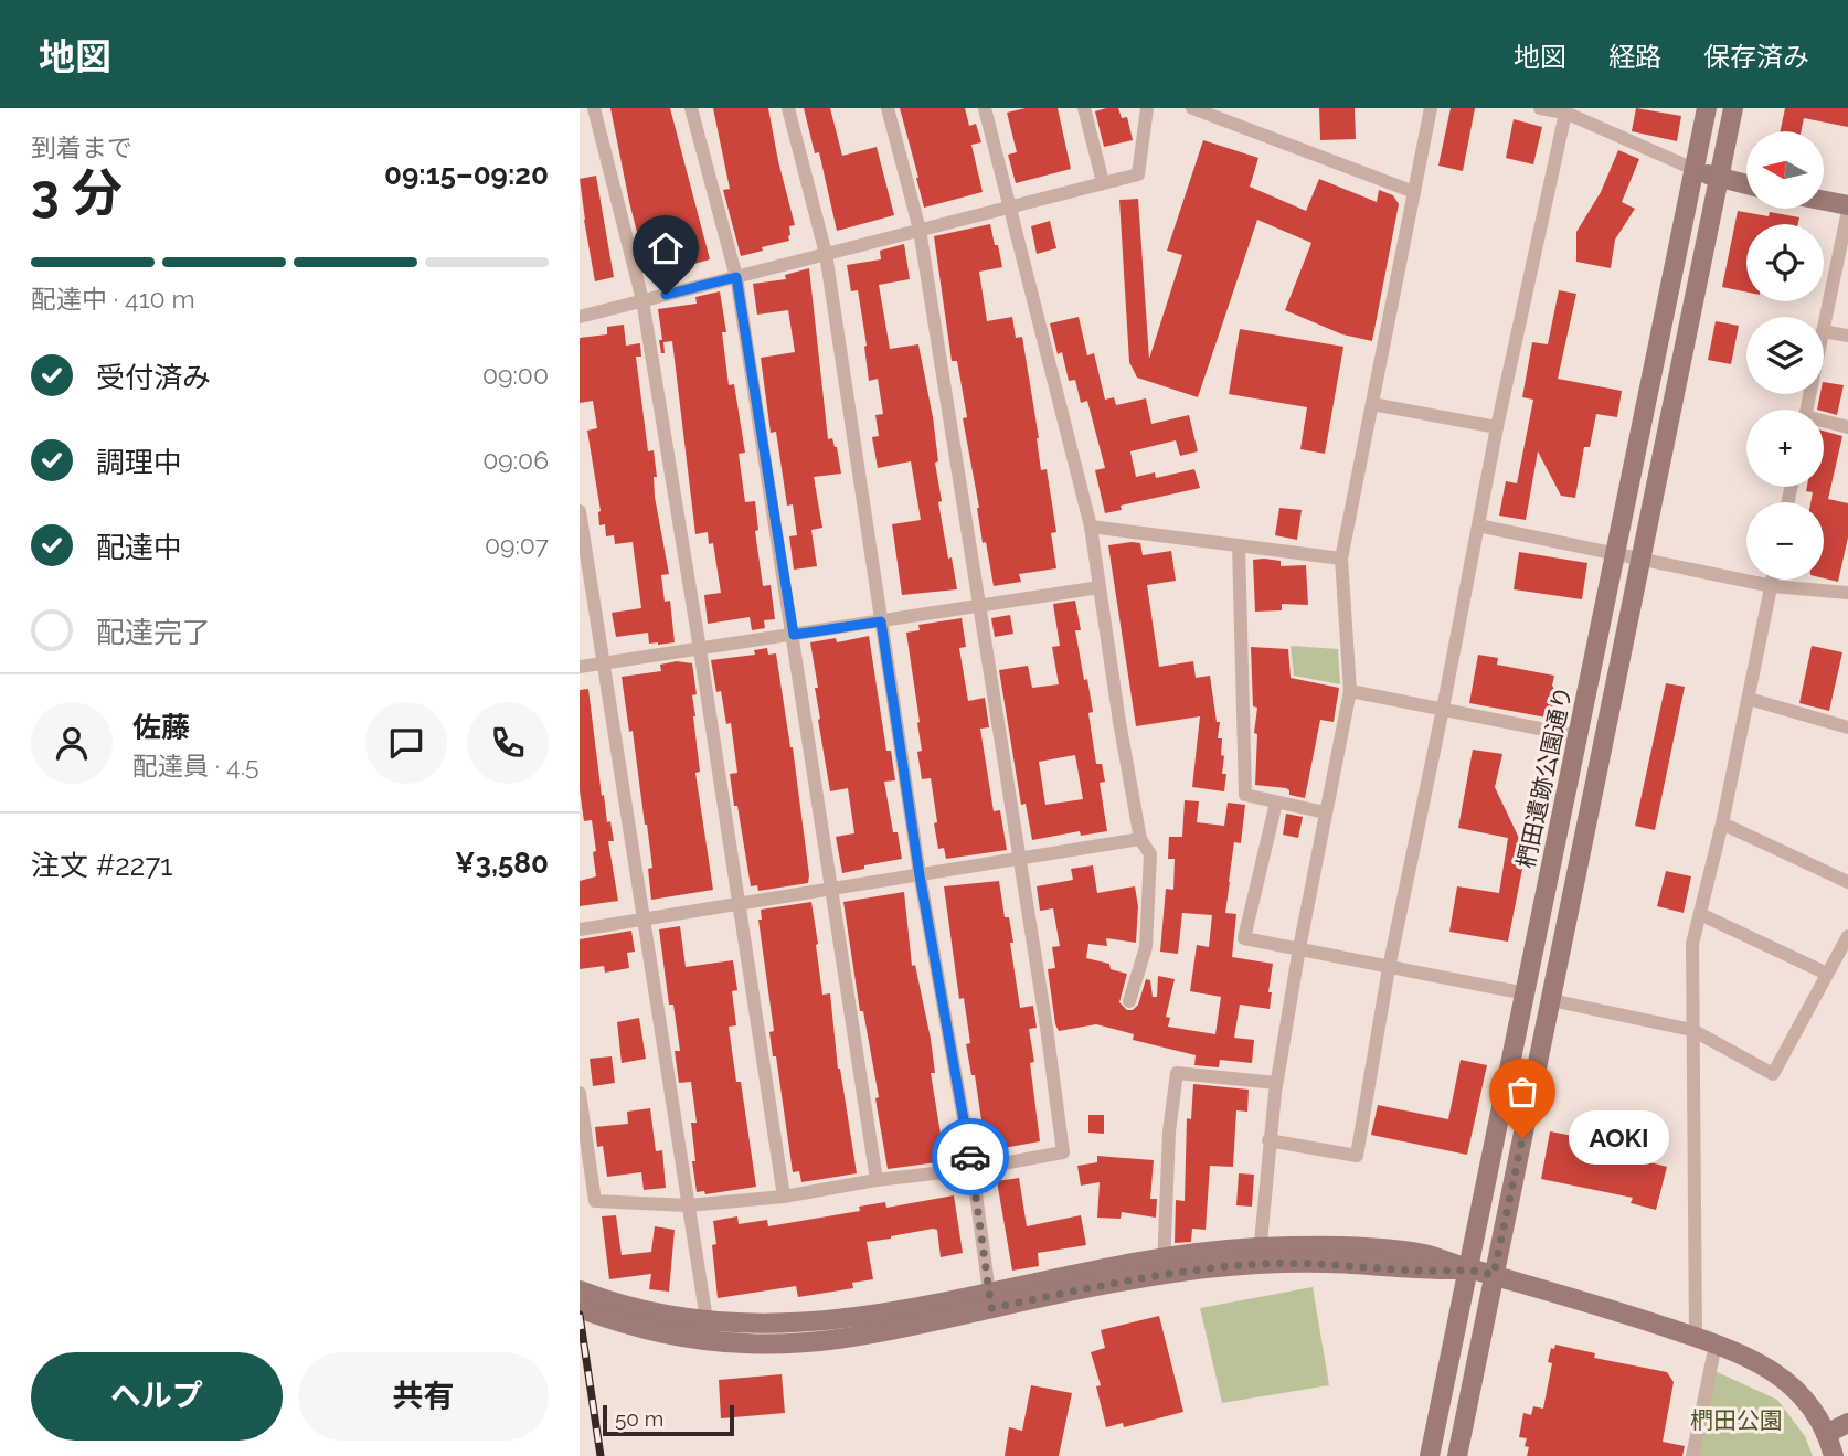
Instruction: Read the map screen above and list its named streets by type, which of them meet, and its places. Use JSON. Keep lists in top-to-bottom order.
{
  "streets": {
    "street": ["椚田遺跡公園通り"]
  },
  "parks": ["椚田公園"],
  "places": ["AOKI"],
  "scale_bar": "50 m",
  "north": "left",
  "page": {
    "header": "地図",
    "nav": ["地図", "経路", "保存済み"],
    "heading": ["3 分", "到着まで", "09:15–09:20"],
    "panel": [
      "佐藤",
      "配達員 · 4.5",
      "注文 #2271",
      "¥3,580"
    ],
    "map_buttons": ["+", "−"],
    "bar": "配達中 · 410 m",
    "list": [
      ["受付済み", "09:00"],
      ["調理中", "09:06"],
      ["配達中", "09:07"],
      "配達完了"
    ],
    "bubble": "AOKI",
    "buttons": ["ヘルプ", "共有"],
    "scale": "50 m"
  }
}
